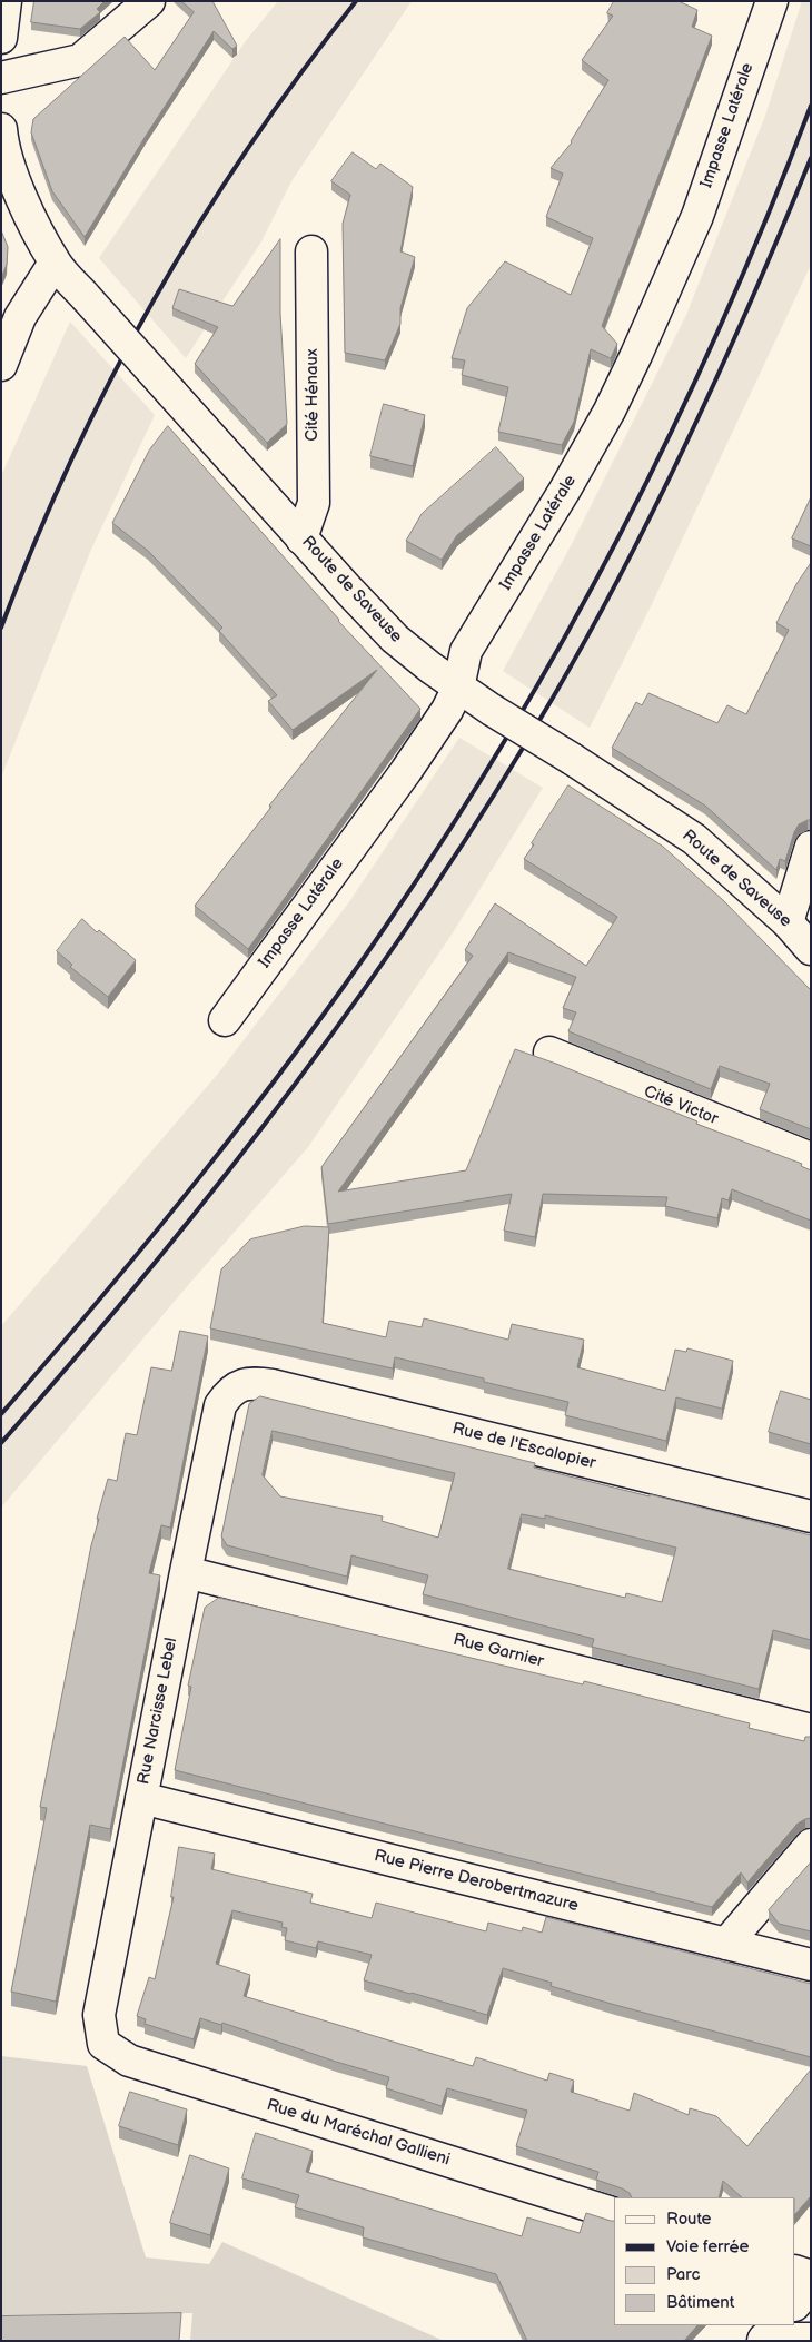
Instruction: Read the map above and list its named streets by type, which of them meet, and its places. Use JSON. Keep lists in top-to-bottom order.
{
  "streets": {
    "street": [
      "Impasse Latérale",
      "Cité Hénaux",
      "Route de Saveuse",
      "Cité Victor",
      "Rue de l'Escalopier",
      "Rue Garnier",
      "Rue Narcisse Lebel",
      "Rue Pierre Derobertmazure",
      "Rue du Maréchal Gallieni"
    ]
  },
  "crossings": [
    ["Impasse Latérale", "Route de Saveuse"],
    ["Cité Hénaux", "Route de Saveuse"],
    ["Rue de l'Escalopier", "Rue Narcisse Lebel"],
    ["Rue Garnier", "Rue Narcisse Lebel"],
    ["Rue Narcisse Lebel", "Rue Pierre Derobertmazure"],
    ["Rue Narcisse Lebel", "Rue du Maréchal Gallieni"]
  ],
  "legend": [
    "Route",
    "Voie ferrée",
    "Parc",
    "Bâtiment"
  ]
}
